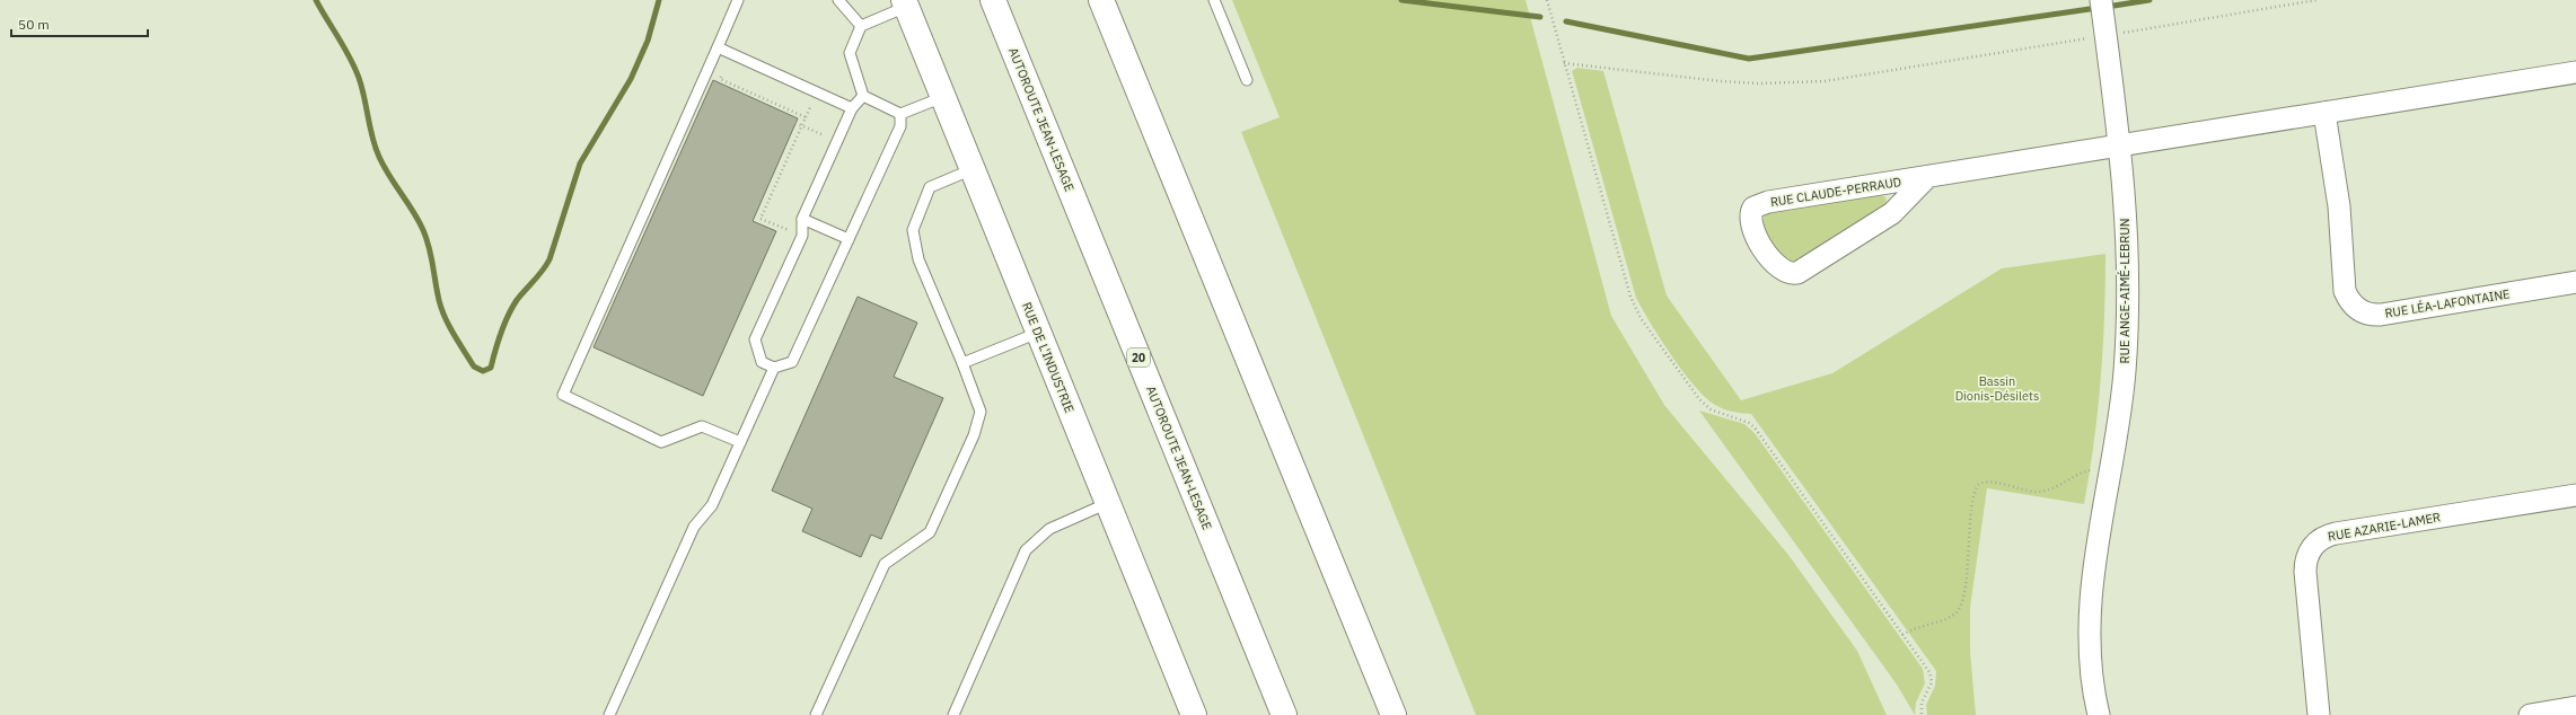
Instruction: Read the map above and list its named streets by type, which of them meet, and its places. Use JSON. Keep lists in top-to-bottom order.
{
  "streets": {
    "main road": ["AUTOROUTE JEAN-LESAGE", "RUE DE L'INDUSTRIE", "20"],
    "street": [
      "RUE CLAUDE-PERRAUD",
      "RUE ANGE-AIMÉ-LEBRUN",
      "RUE LÉA-LAFONTAINE",
      "RUE AZARIE-LAMER"
    ]
  },
  "crossings": [
    ["RUE CLAUDE-PERRAUD", "RUE ANGE-AIMÉ-LEBRUN"]
  ],
  "parks": ["Bassin Dionis-Désilets"],
  "scale_bar": "50 m"
}
